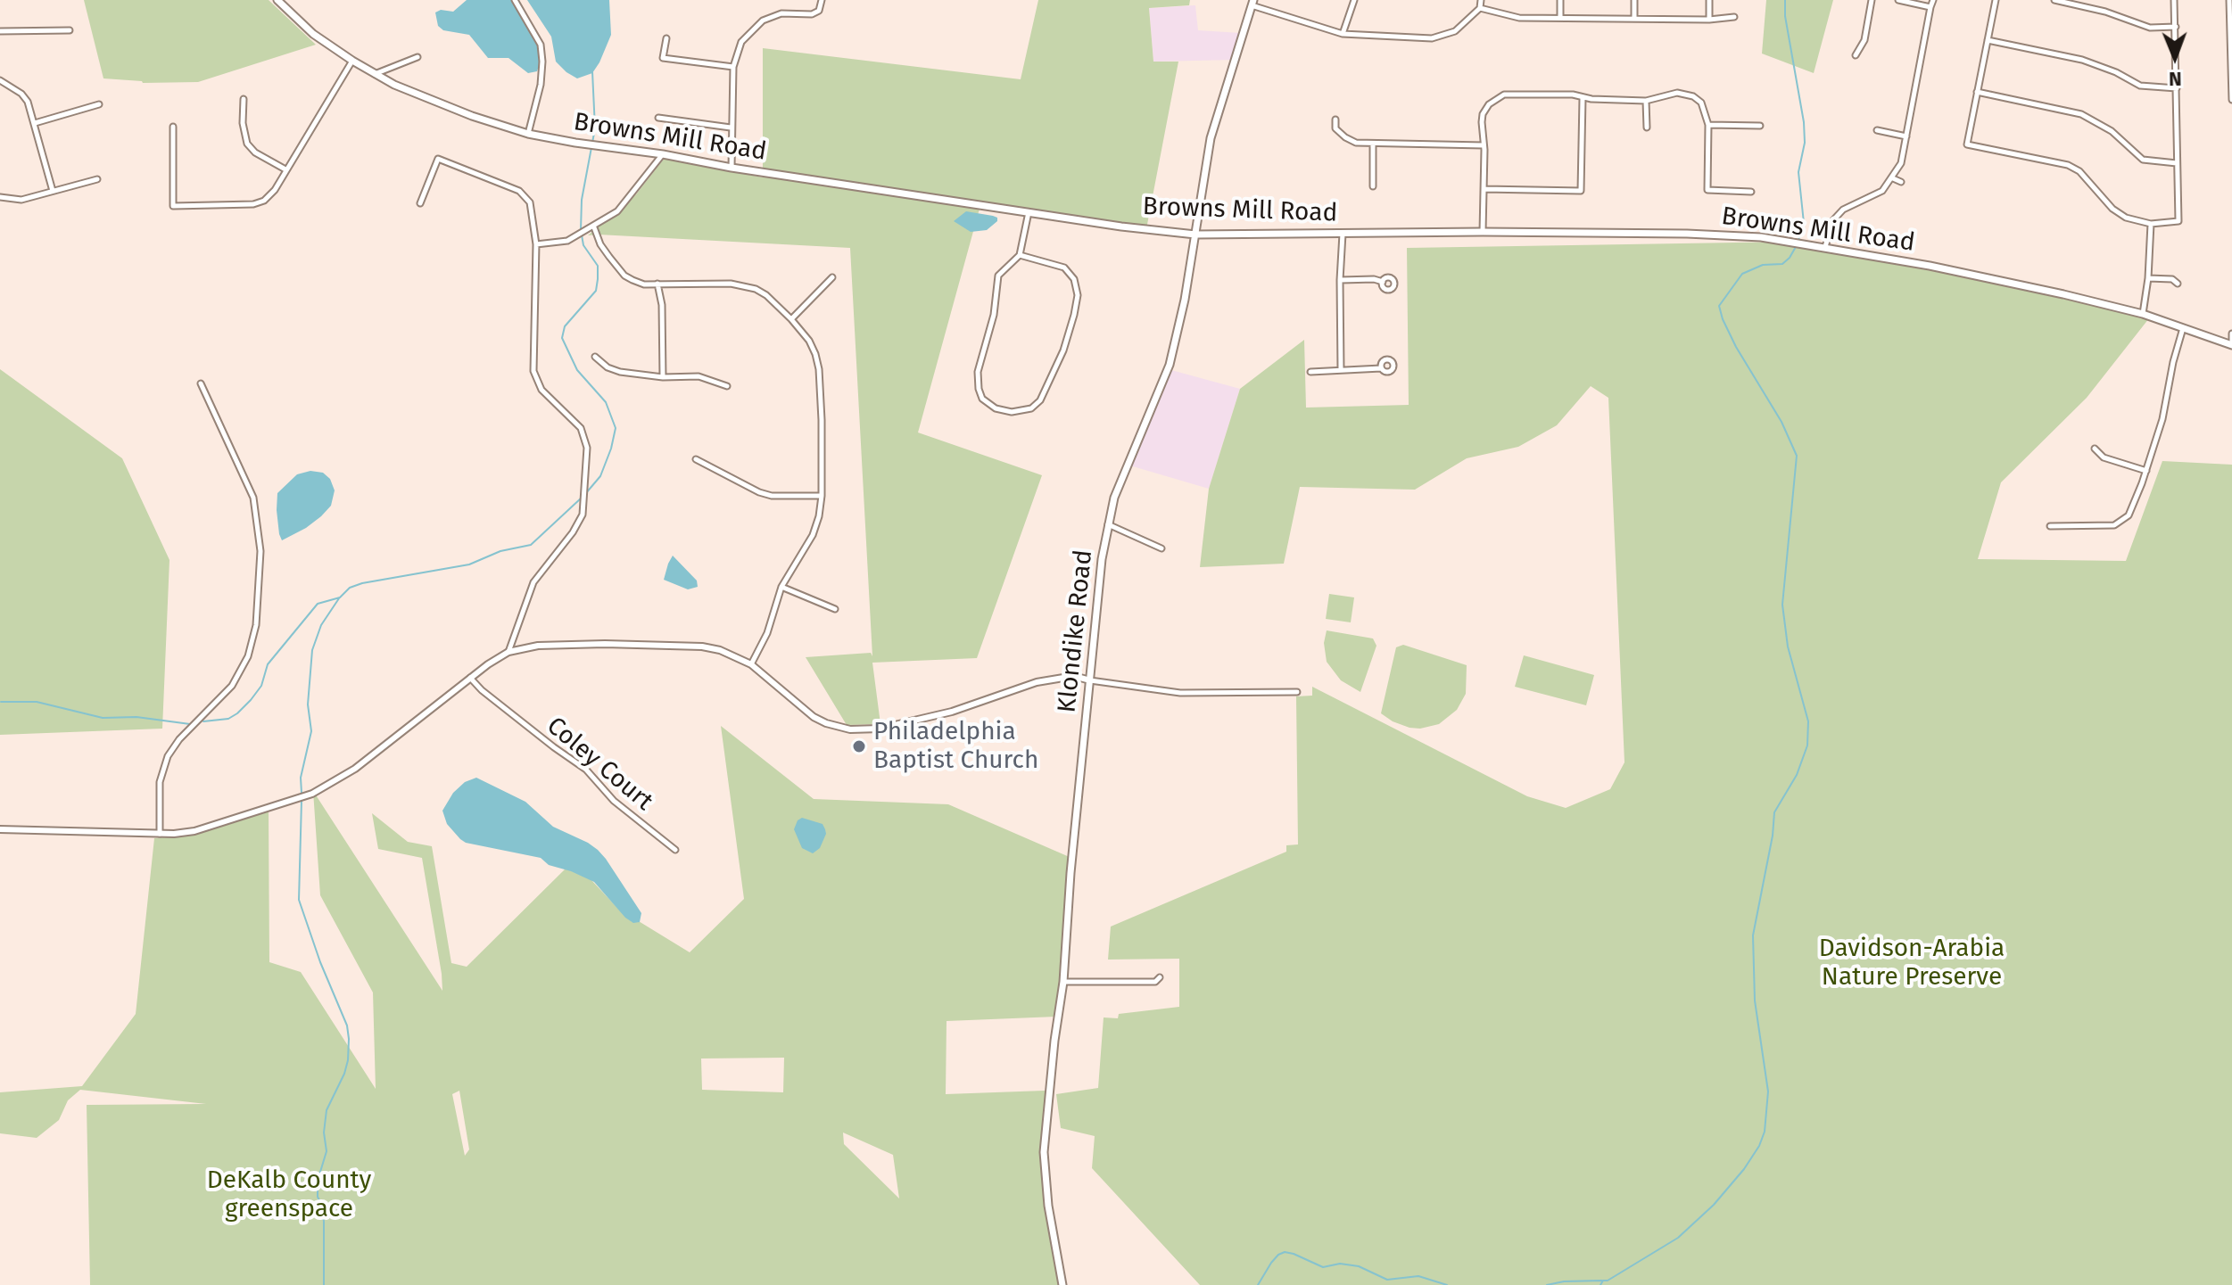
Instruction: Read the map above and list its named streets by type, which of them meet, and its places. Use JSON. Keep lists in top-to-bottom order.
{
  "streets": {
    "main road": ["Browns Mill Road", "Klondike Road"],
    "street": ["Coley Court"]
  },
  "crossings": [
    ["Browns Mill Road", "Klondike Road"]
  ],
  "parks": ["Davidson-Arabia Nature Preserve", "DeKalb County greenspace"],
  "places": ["Philadelphia Baptist Church"],
  "north": "bottom"
}
